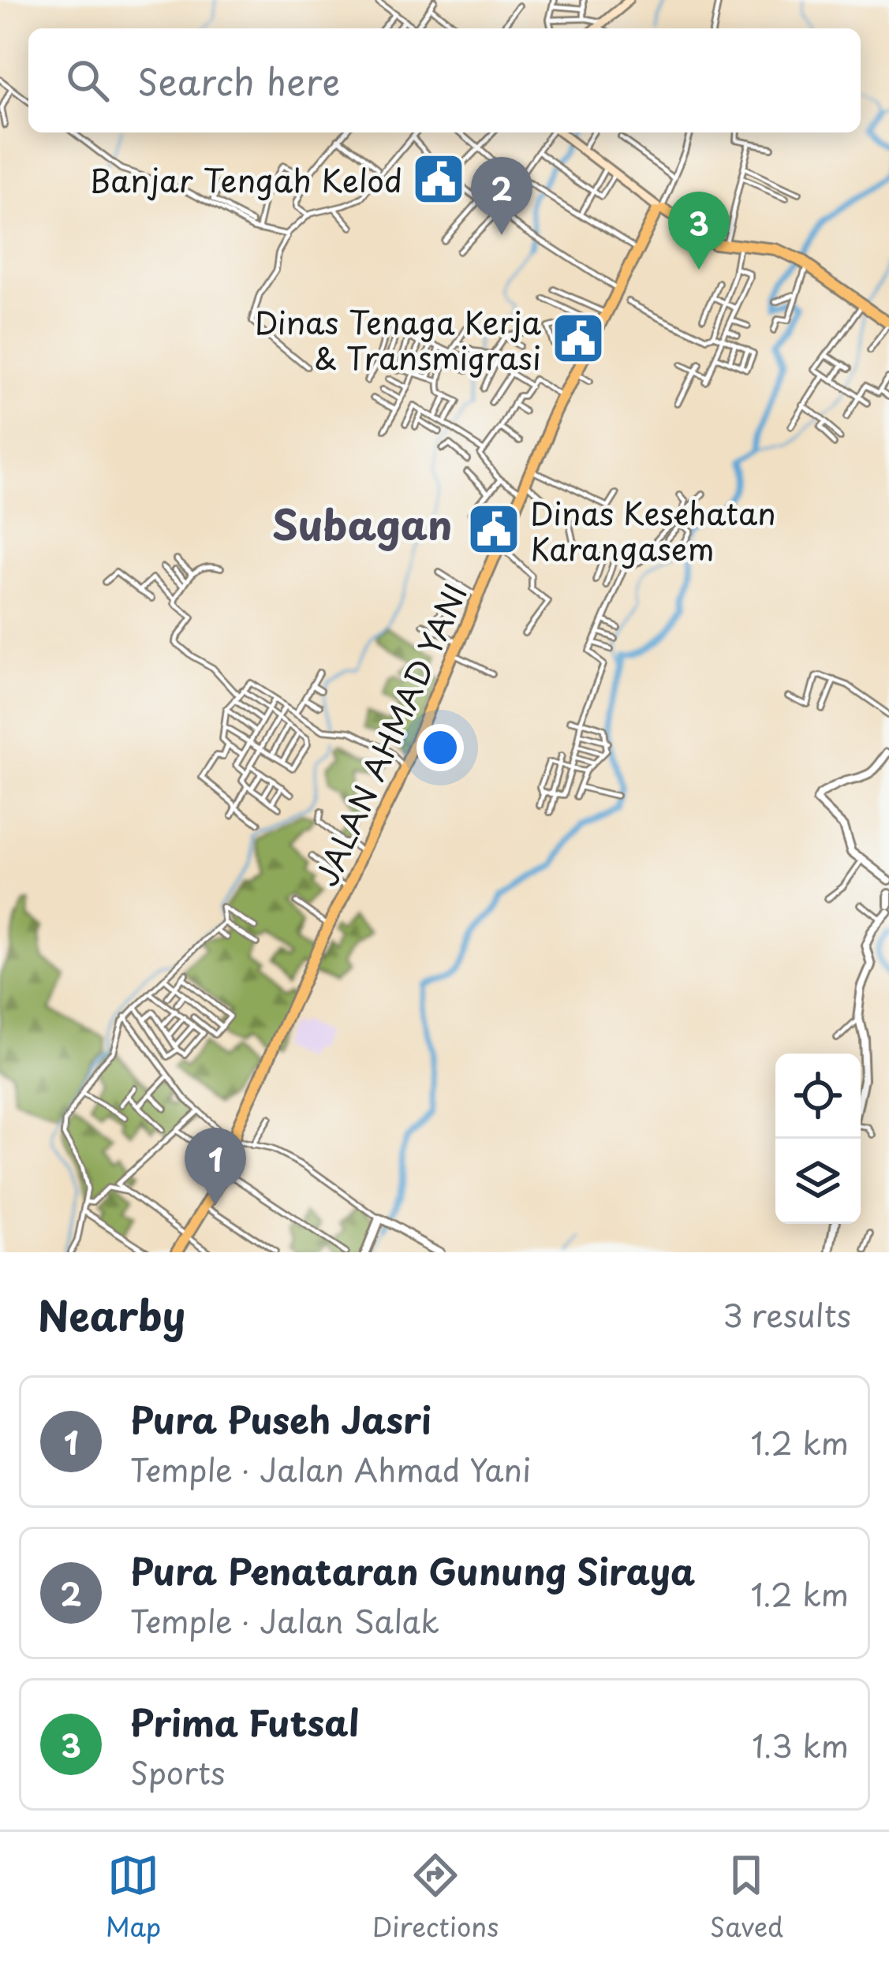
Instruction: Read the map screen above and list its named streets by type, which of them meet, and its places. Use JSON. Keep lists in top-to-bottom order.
{
  "streets": {
    "highway": ["JALAN AHMAD YANI"]
  },
  "districts": ["Subagan"],
  "places": {
    "public building": ["Banjar Tengah Kelod", "Dinas Tenaga Kerja & Transmigrasi", "Dinas Kesehatan Karangasem"]
  },
  "page": {
    "search": "Search here",
    "pins": ["2", "3", "1"],
    "heading": ["Nearby", "3 results"],
    "list": [
      {
        "mark": "1",
        "name": "Pura Puseh Jasri",
        "note": "Temple · Jalan Ahmad Yani",
        "value": "1.2 km"
      },
      {
        "mark": "2",
        "name": "Pura Penataran Gunung Siraya",
        "note": "Temple · Jalan Salak",
        "value": "1.2 km"
      },
      {
        "mark": "3",
        "name": "Prima Futsal",
        "note": "Sports",
        "value": "1.3 km"
      }
    ],
    "nav": ["Map", "Directions", "Saved"]
  }
}
